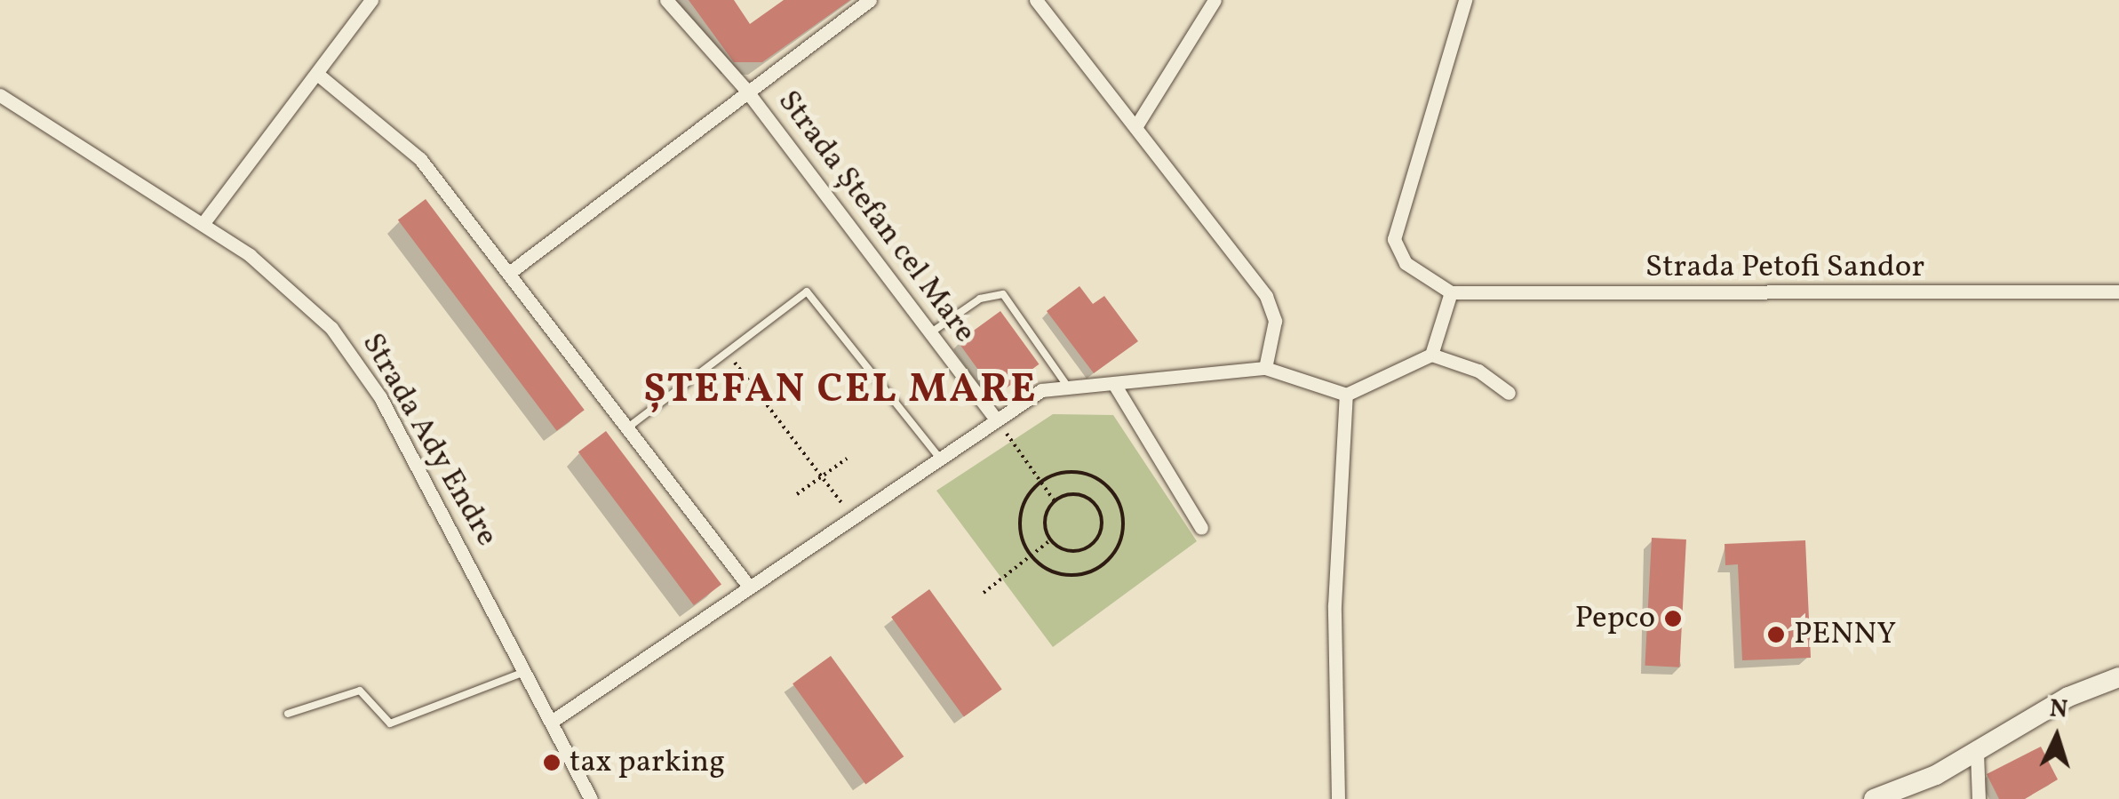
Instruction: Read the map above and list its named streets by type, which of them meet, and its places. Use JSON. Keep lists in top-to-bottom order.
{
  "streets": {
    "street": ["Strada Ștefan cel Mare", "Strada Petofi Sandor", "Strada Ady Endre"]
  },
  "districts": ["ȘTEFAN CEL MARE"],
  "places": ["Pepco", "PENNY", "tax parking"],
  "north": "top"
}
